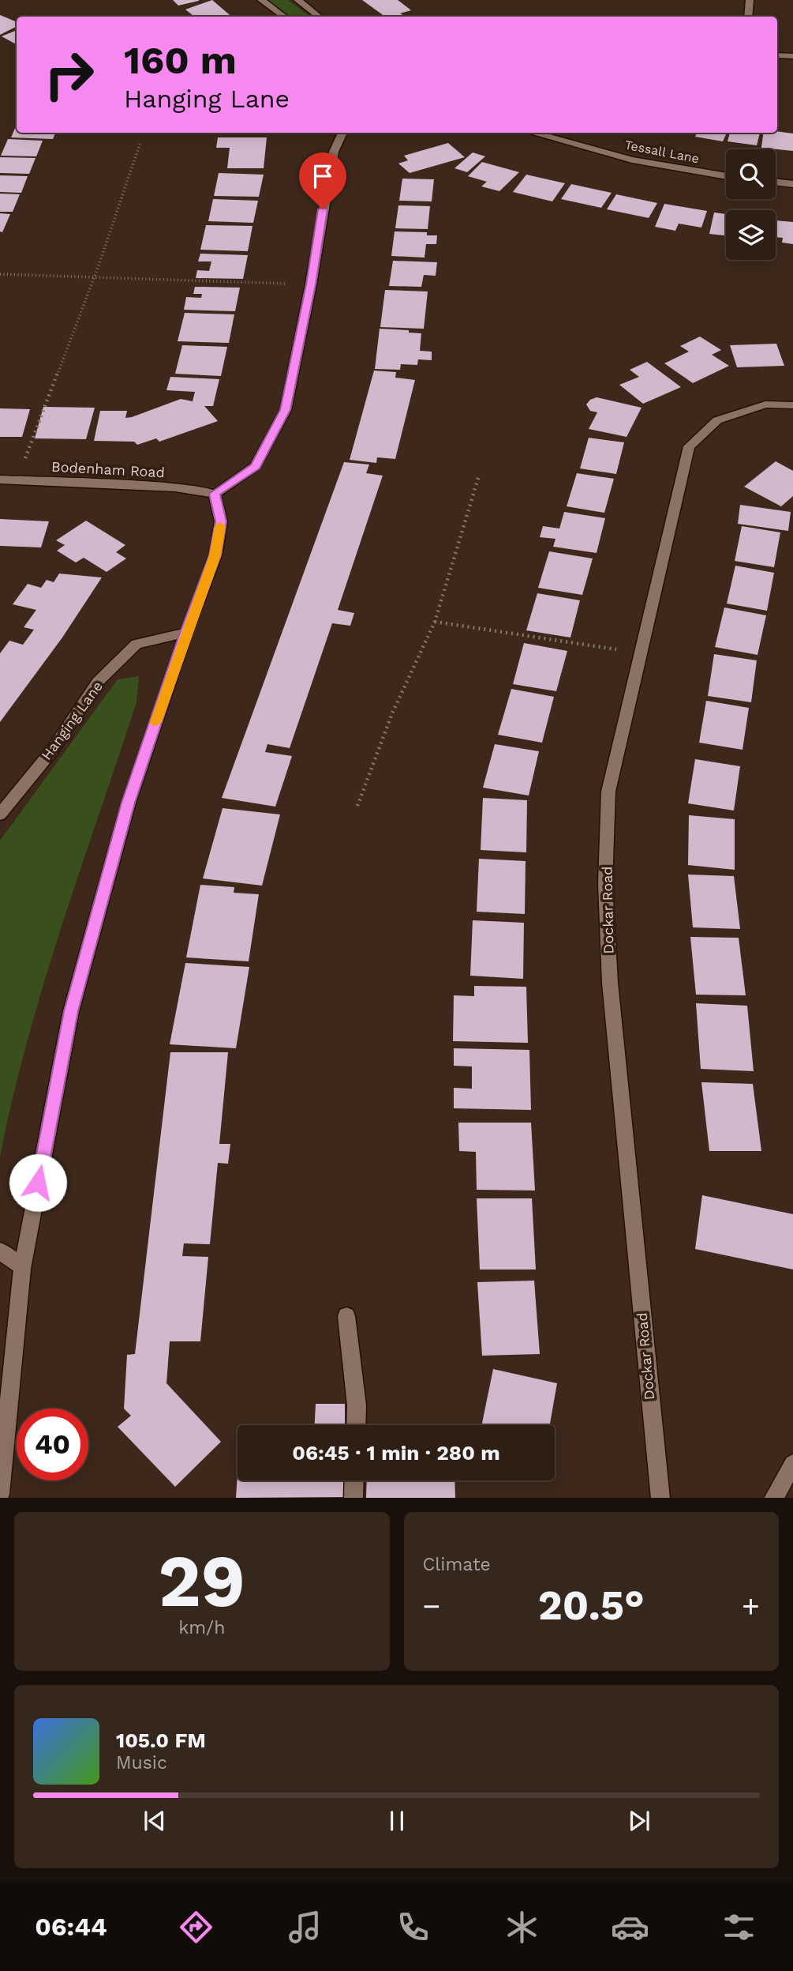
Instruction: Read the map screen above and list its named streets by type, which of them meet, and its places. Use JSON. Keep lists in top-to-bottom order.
{
  "streets": {
    "street": [
      "Tessall Lane",
      "Bodenham Road",
      "Hanging Lane",
      "Dockar Road"
    ]
  },
  "page": {
    "turn": ["160 m", "Hanging Lane"],
    "limit": "40",
    "trip": "06:45 · 1 min · 280 m",
    "tile": [
      ["29", "km/h"],
      "Climate"
    ],
    "heat": ["−", "20.5°", "+"],
    "song": ["105.0 FM", "Music"],
    "tabs": "06:44"
  }
}
